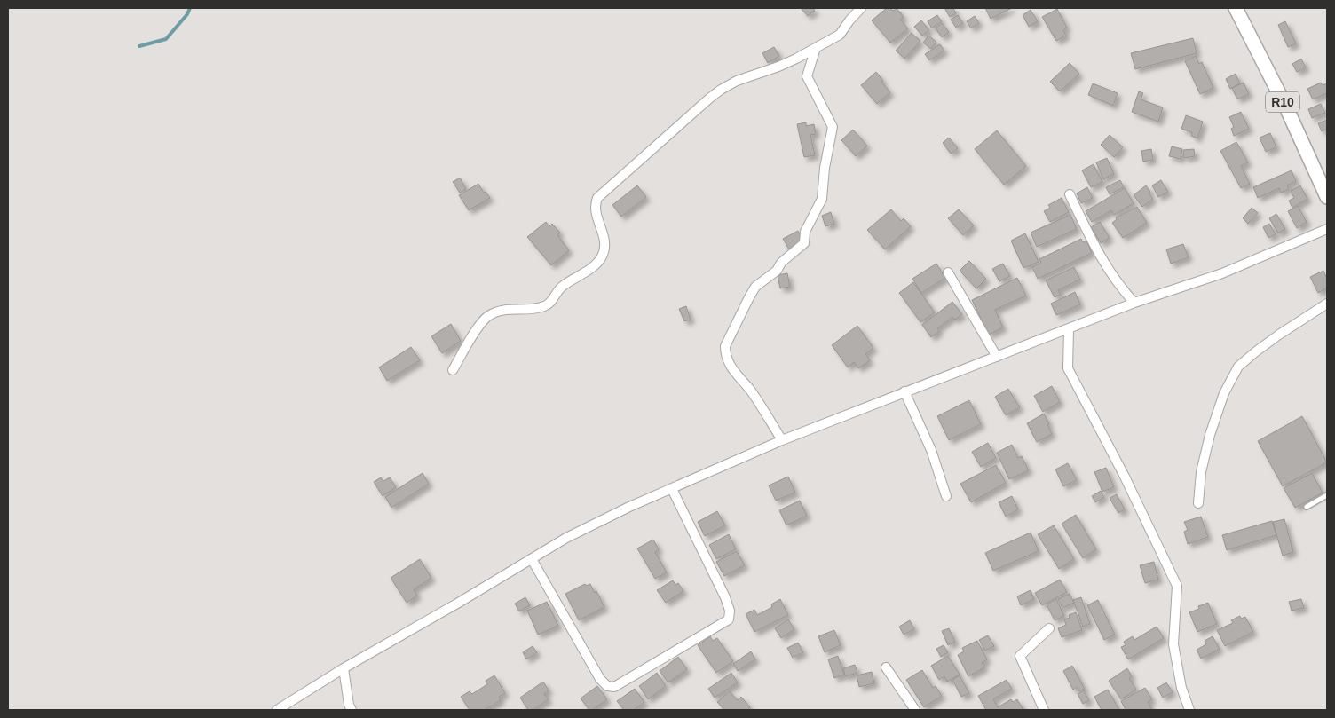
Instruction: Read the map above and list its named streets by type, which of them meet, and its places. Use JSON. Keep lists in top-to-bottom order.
{
  "streets": {
    "main road": ["R10"]
  }
}
